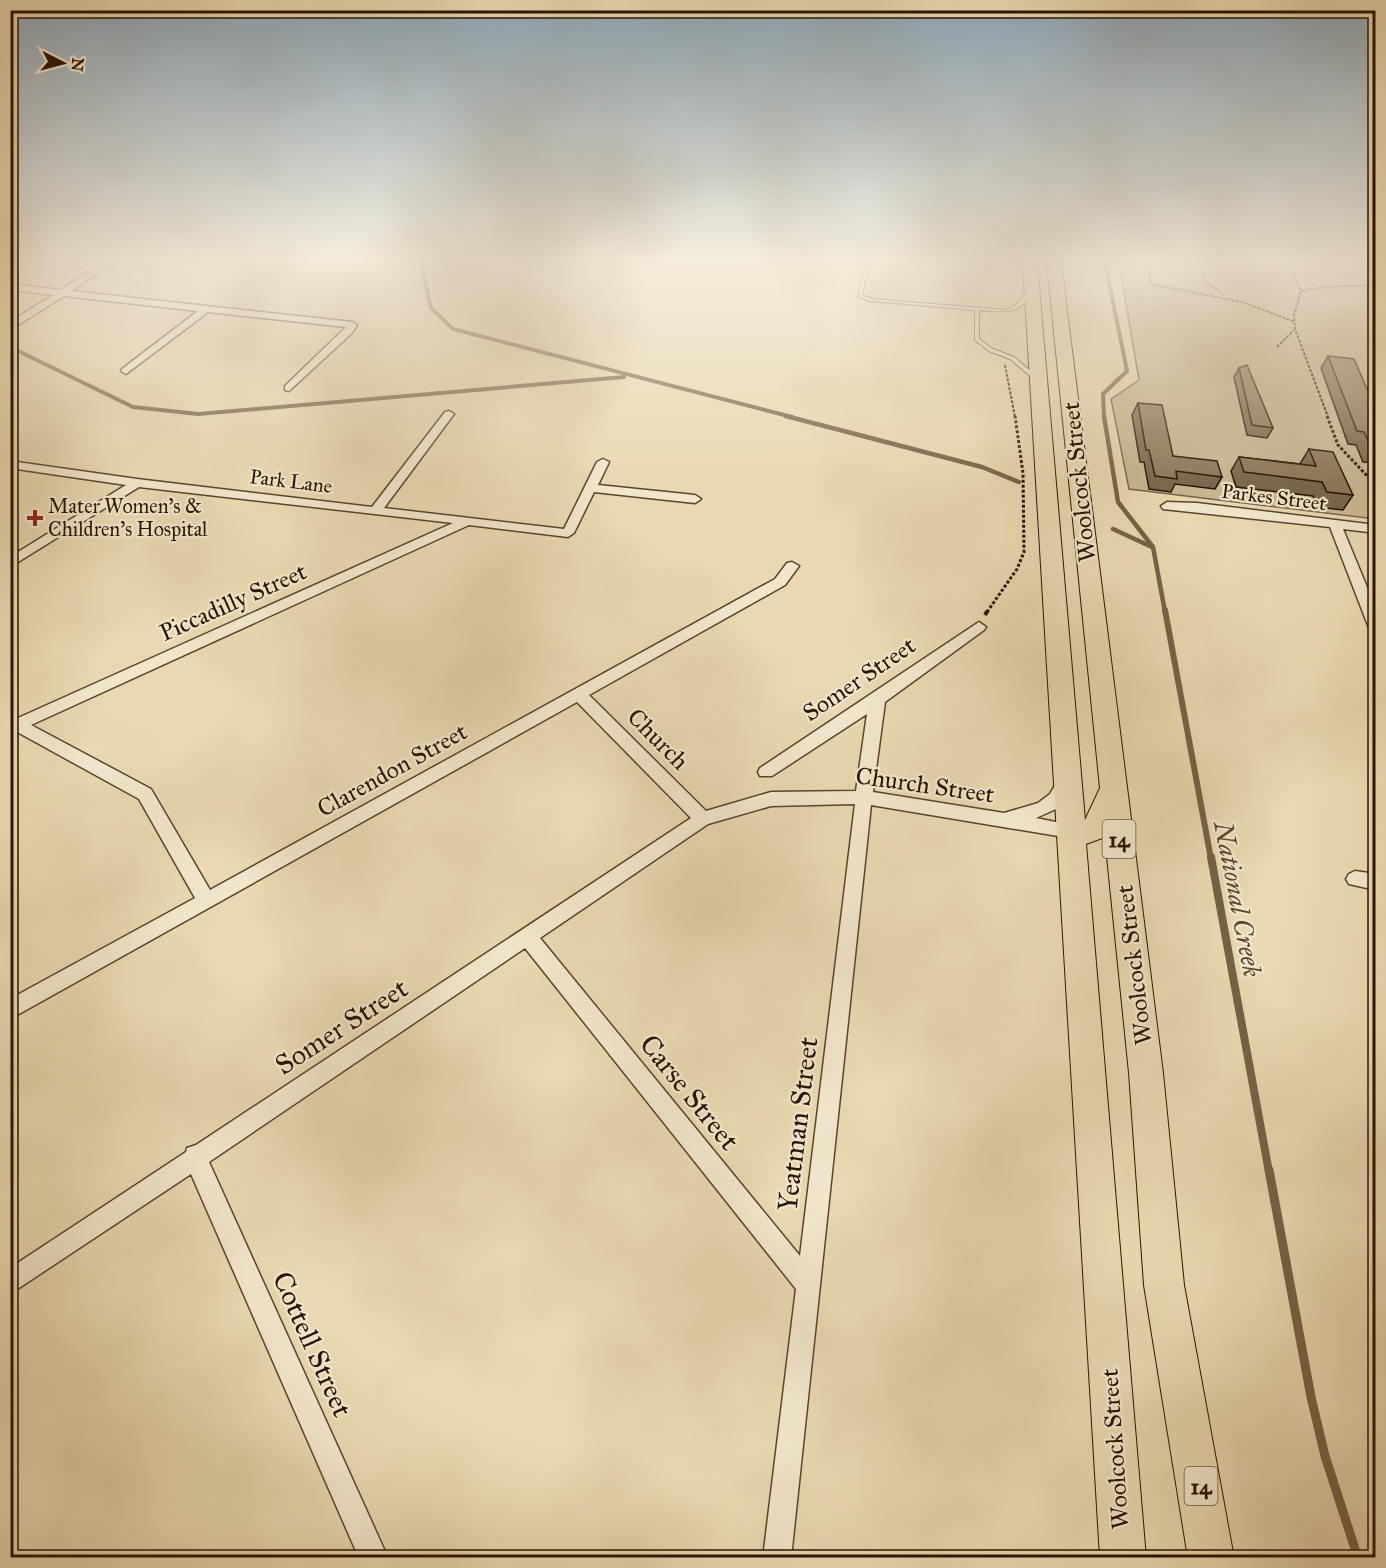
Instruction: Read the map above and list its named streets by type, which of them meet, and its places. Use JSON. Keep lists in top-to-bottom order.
{
  "streets": {
    "main road": ["Woolcock Street", "14"],
    "street": [
      "Park Lane",
      "Parkes Street",
      "Piccadilly Street",
      "Somer Street",
      "Church",
      "Clarendon Street",
      "Church Street",
      "Carse Street",
      "Yeatman Street",
      "Cottell Street"
    ]
  },
  "crossings": [
    ["Park Lane", "Piccadilly Street"],
    ["Woolcock Street", "Church Street"],
    ["Somer Street", "Church"],
    ["Somer Street", "Church Street"],
    ["Somer Street", "Carse Street"],
    ["Somer Street", "Yeatman Street"],
    ["Somer Street", "Cottell Street"],
    ["Church", "Clarendon Street"],
    ["Church", "Church Street"],
    ["Church Street", "Yeatman Street"],
    ["Carse Street", "Yeatman Street"]
  ],
  "water": ["National Creek"],
  "places": {
    "health": ["Mater Women's & Children's Hospital"]
  },
  "north": "right"
}
